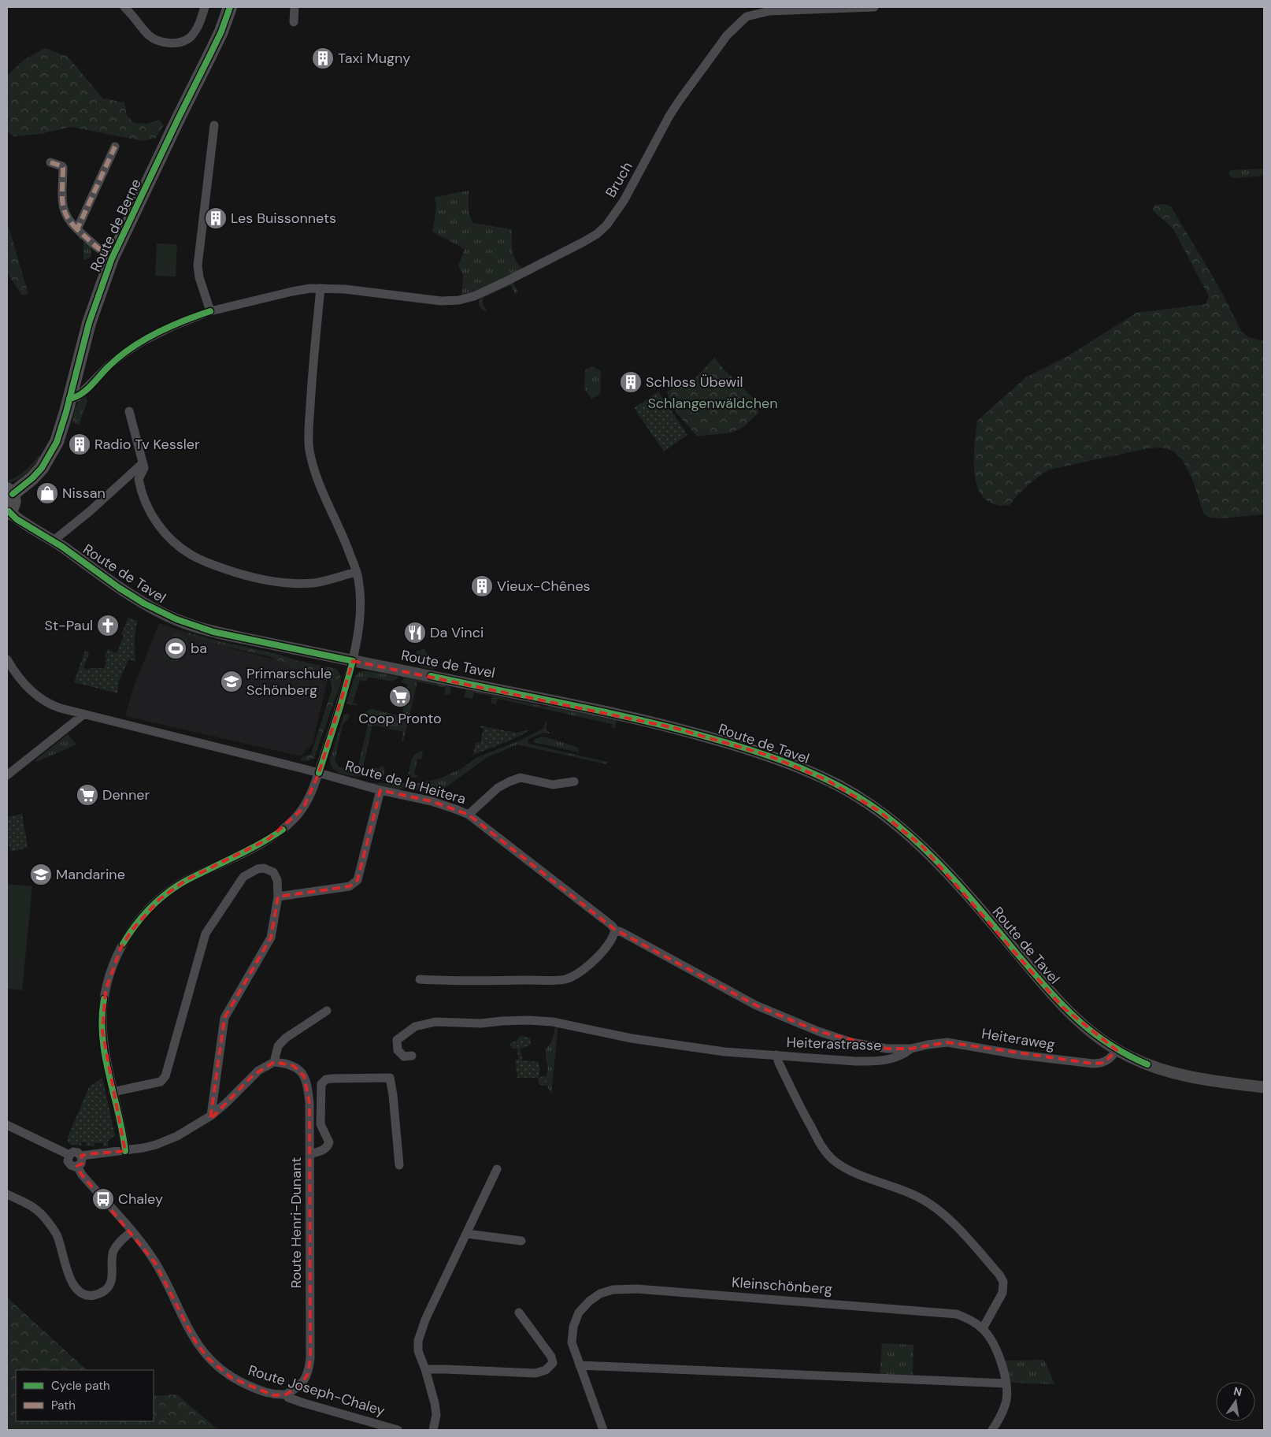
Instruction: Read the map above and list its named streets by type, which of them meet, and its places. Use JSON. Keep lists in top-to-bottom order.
{
  "streets": {
    "main road": ["Route de Berne", "Route de Tavel"],
    "street": [
      "Bruch",
      "Route de la Heitera",
      "Heiteraweg",
      "Heiterastrasse",
      "Route Henri-Dunant",
      "Kleinschönberg",
      "Route Joseph-Chaley"
    ]
  },
  "crossings": [
    ["Bruch", "Route de Berne"],
    ["Route de Tavel", "Heiteraweg"],
    ["Route de la Heitera", "Heiterastrasse"],
    ["Heiteraweg", "Heiterastrasse"],
    ["Route Henri-Dunant", "Route Joseph-Chaley"]
  ],
  "parks": ["Schlangenwäldchen"],
  "places": {
    "building": [
      "Taxi Mugny",
      "Les Buissonnets",
      "Schloss Übewil",
      "Radio Tv Kessler",
      "Vieux-Chênes"
    ],
    "shop": ["Nissan"],
    "church": ["St-Paul"],
    "restaurant": ["Da Vinci"],
    "sports": ["ba"],
    "school or university": ["Primarschule Schönberg", "Mandarine"],
    "supermarket": ["Coop Pronto", "Denner"],
    "bus stop": ["Chaley"]
  },
  "legend": ["Cycle path", "Path"],
  "north": "top"
}
